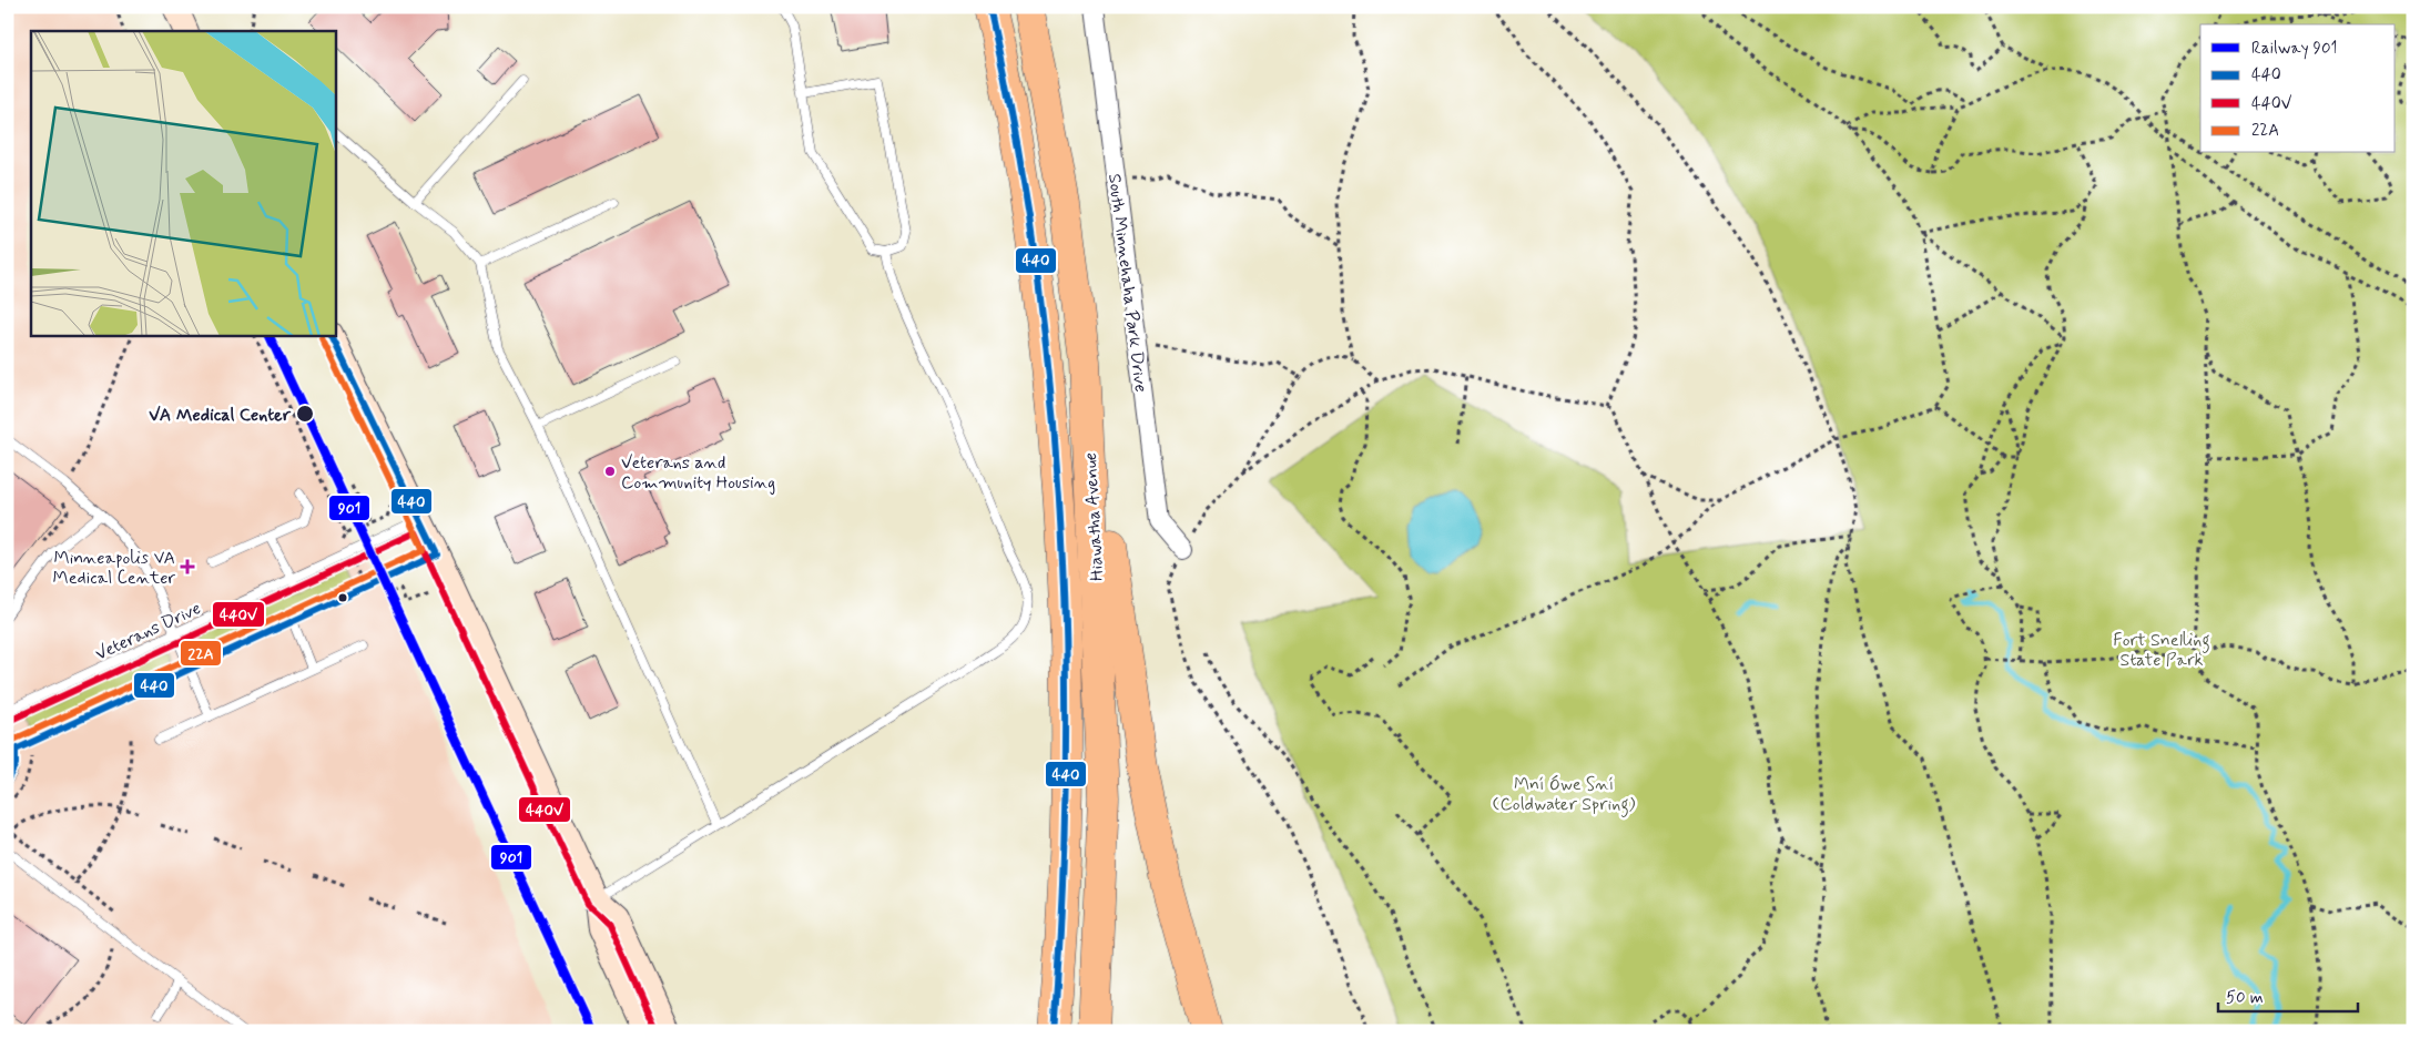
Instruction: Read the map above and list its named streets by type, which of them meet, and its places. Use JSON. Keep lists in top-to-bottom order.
{
  "streets": {
    "highway": ["Hiawatha Avenue"],
    "street": ["South Minnehaha Park Drive"],
    "lane": ["Veterans Drive"]
  },
  "parks": ["Fort Snelling State Park", "Mní Ówe Sní (Coldwater Spring)"],
  "places": {
    "other": ["VA Medical Center", "Veterans and Community Housing"],
    "health": ["Minneapolis VA Medical Center"]
  },
  "lines": [
    "transit line 440",
    "rail line 901",
    "transit line 22A",
    "transit line 440V"
  ],
  "legend": [
    "Railway 901",
    "440",
    "440V",
    "22A"
  ],
  "scale_bar": "50 m"
}
